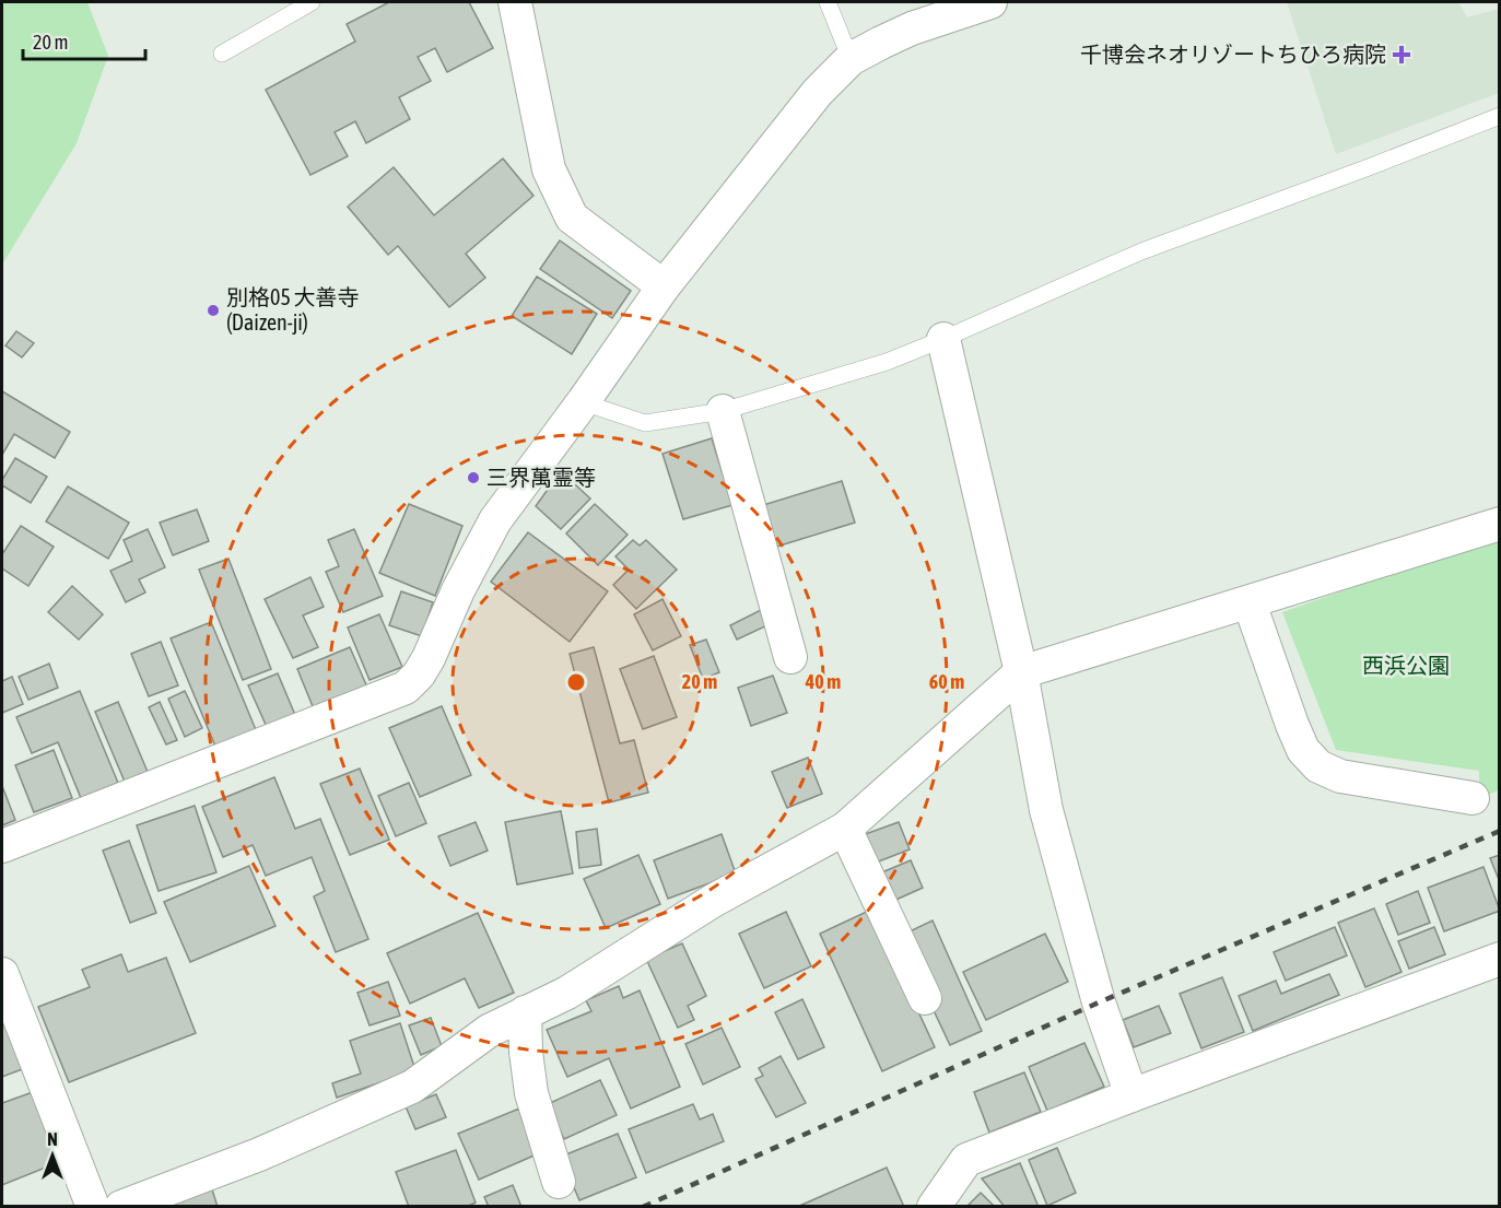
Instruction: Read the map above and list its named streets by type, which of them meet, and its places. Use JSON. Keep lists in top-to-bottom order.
{
  "parks": ["西浜公園"],
  "places": {
    "health": ["千博会ネオリゾートちひろ病院"],
    "other": ["別格05 大善寺 (Daizen-ji)", "三界萬霊等"]
  },
  "scale_bar": "20 m",
  "north": "top",
  "rings": ["20 m", "40 m", "60 m"]
}
